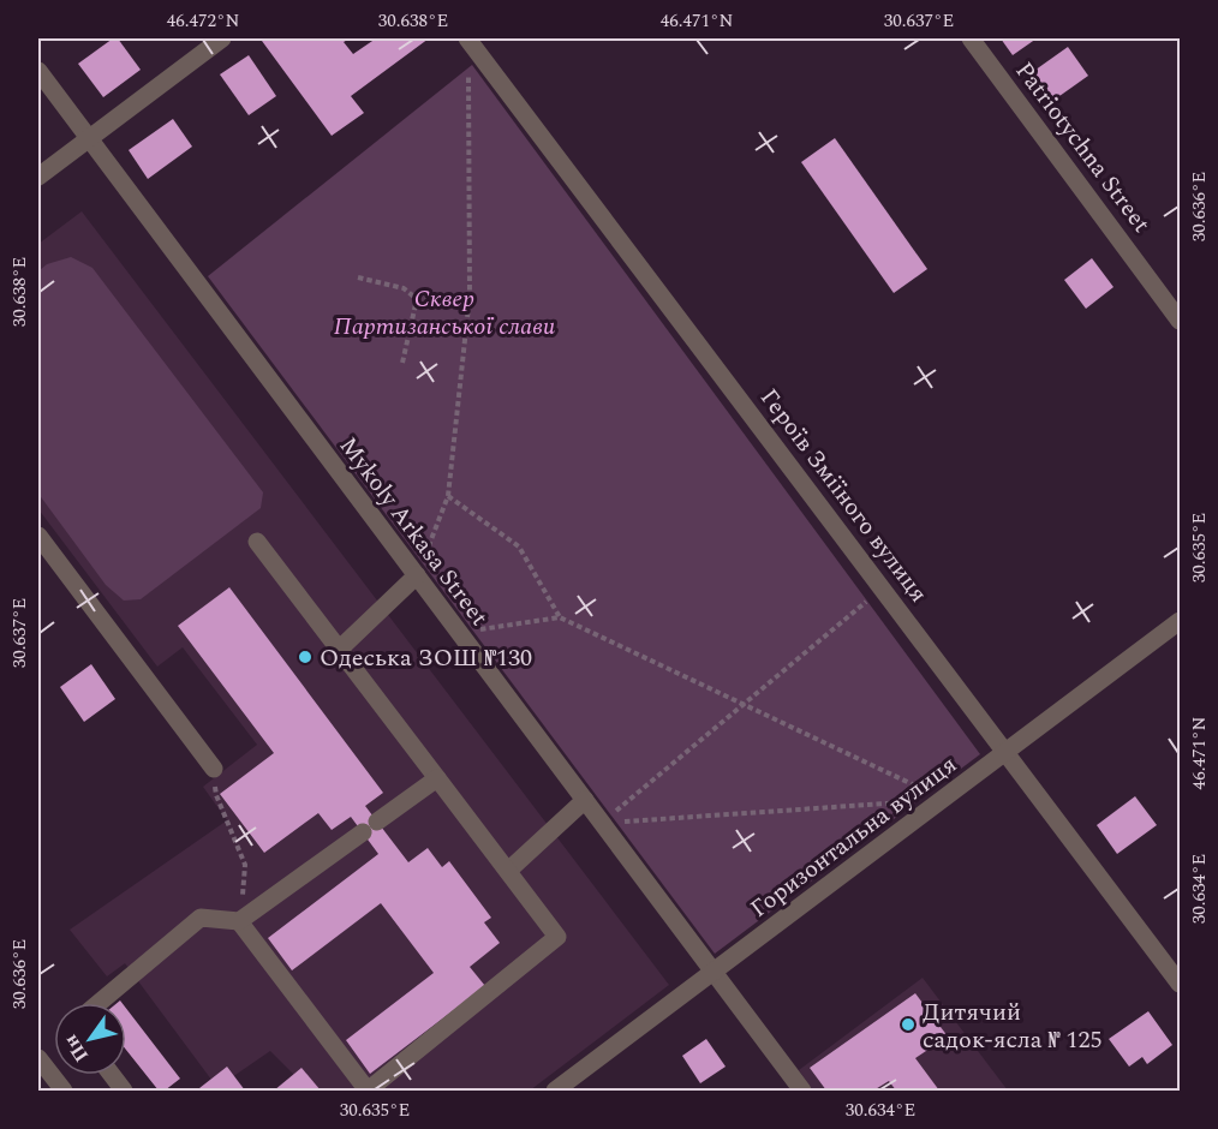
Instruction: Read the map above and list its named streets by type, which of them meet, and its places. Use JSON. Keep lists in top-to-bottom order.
{
  "streets": {
    "street": [
      "Patriotychna Street",
      "Героїв Зміїного вулиця",
      "Mykoly Arkasa Street",
      "Горизонтальна вулиця"
    ]
  },
  "crossings": [
    ["Героїв Зміїного вулиця", "Горизонтальна вулиця"],
    ["Mykoly Arkasa Street", "Горизонтальна вулиця"]
  ],
  "parks": ["Сквер Партизанської слави"],
  "places": ["Одеська ЗОШ №130", "Дитячий садок-ясла № 125"],
  "north": "bottom left",
  "coordinates": [
    "46.472°N",
    "30.638°E",
    "46.471°N",
    "30.637°E",
    "30.636°E",
    "30.635°E",
    "30.634°E"
  ]
}
